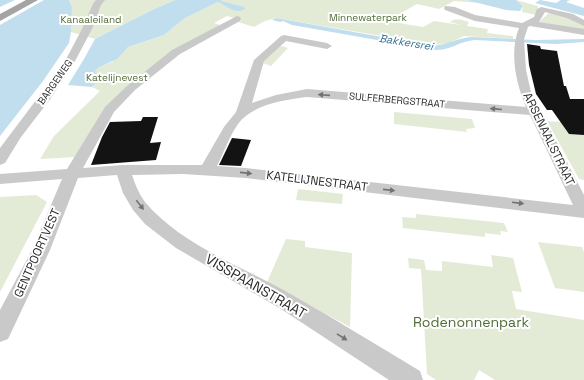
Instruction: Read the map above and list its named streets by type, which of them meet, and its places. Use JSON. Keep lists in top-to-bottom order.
{
  "streets": {
    "street": [
      "BARGEWEG",
      "SULFERBERGSTRAAT",
      "ARSENAALSTRAAT",
      "KATELIJNESTRAAT",
      "GENTPOORTVEST",
      "VISSPAANSTRAAT"
    ]
  },
  "crossings": [
    ["SULFERBERGSTRAAT", "ARSENAALSTRAAT"],
    ["ARSENAALSTRAAT", "KATELIJNESTRAAT"],
    ["KATELIJNESTRAAT", "GENTPOORTVEST"],
    ["KATELIJNESTRAAT", "VISSPAANSTRAAT"]
  ],
  "one_way": ["KATELIJNESTRAAT", "VISSPAANSTRAAT"],
  "water": ["Bakkersrei"],
  "parks": [
    "Minnewaterpark",
    "Kanaaleiland",
    "Katelijnevest",
    "Rodenonnenpark"
  ]
}
